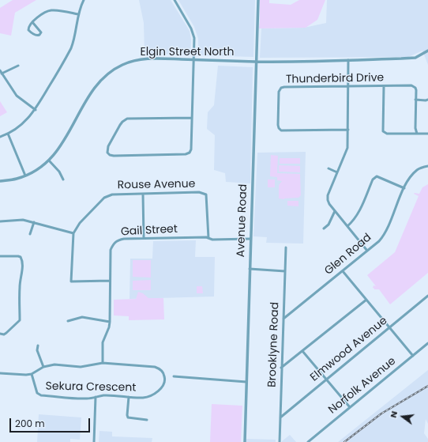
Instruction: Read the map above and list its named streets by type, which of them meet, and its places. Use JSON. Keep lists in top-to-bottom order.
{
  "streets": {
    "street": [
      "Elgin Street North",
      "Thunderbird Drive",
      "Rouse Avenue",
      "Avenue Road",
      "Gail Street",
      "Glen Road",
      "Brooklyne Road",
      "Elmwood Avenue",
      "Norfolk Avenue",
      "Sekura Crescent"
    ]
  },
  "crossings": [
    ["Elgin Street North", "Avenue Road"],
    ["Rouse Avenue", "Gail Street"],
    ["Avenue Road", "Gail Street"],
    ["Gail Street", "Sekura Crescent"],
    ["Glen Road", "Brooklyne Road"],
    ["Brooklyne Road", "Elmwood Avenue"]
  ],
  "scale_bar": "200 m",
  "north": "left"
}
